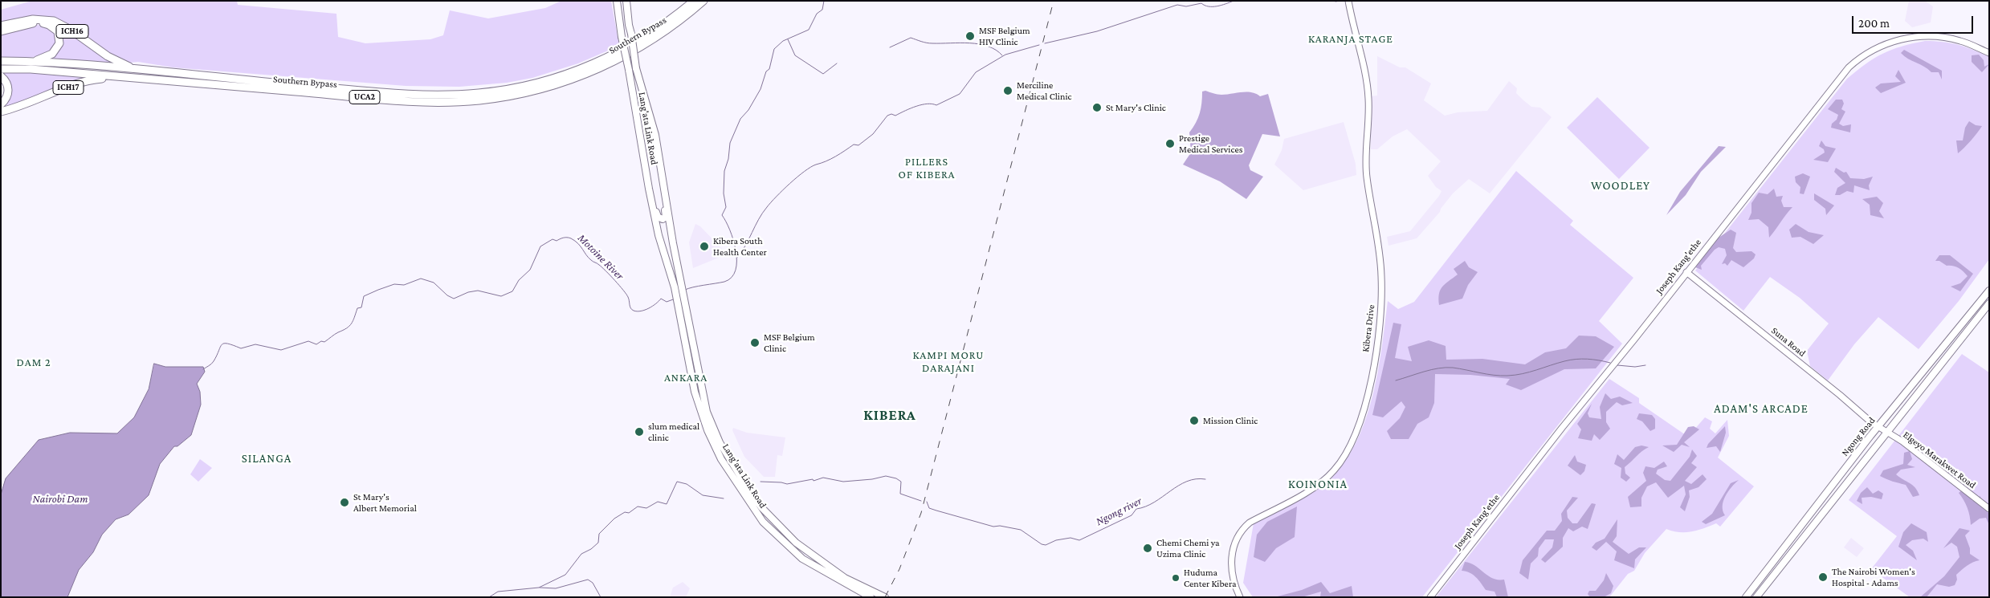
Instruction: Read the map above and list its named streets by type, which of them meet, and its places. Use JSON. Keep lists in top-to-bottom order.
{
  "streets": {
    "highway": [
      "ICH16",
      "Southern Bypass",
      "ICH17",
      "UCA2"
    ],
    "main road": ["Lang'ata Link Road", "Ngong Road"],
    "street": [
      "Joseph Kang'ethe",
      "Kibera Drive",
      "Suna Road",
      "Elgeyo Marakwet Road"
    ]
  },
  "crossings": [
    ["ICH16", "Southern Bypass"],
    ["Southern Bypass", "ICH17"],
    ["Joseph Kang'ethe", "Suna Road"],
    ["Suna Road", "Ngong Road"],
    ["Suna Road", "Elgeyo Marakwet Road"],
    ["Ngong Road", "Elgeyo Marakwet Road"]
  ],
  "districts": [
    "KARANJA STAGE",
    "PILLERS OF KIBERA",
    "WOODLEY",
    "KAMPI MORU DARAJANI",
    "DAM 2",
    "ANKARA",
    "ADAM'S ARCADE",
    "KIBERA",
    "SILANGA",
    "KOINONIA"
  ],
  "water": ["Motoine River", "Nairobi Dam", "Ngong river"],
  "places": [
    "MSF Belgium HIV Clinic",
    "Merciline Medical Clinic",
    "St Mary's Clinic",
    "Prestige Medical Services",
    "Kibera South Health Center",
    "MSF Belgium Clinic",
    "Mission Clinic",
    "slum medical clinic",
    "St Mary's Albert Memorial",
    "Chemi Chemi ya Uzima Clinic",
    "The Nairobi Women's Hospital - Adams",
    "Huduma Center Kibera"
  ],
  "scale_bar": "200 m"
}
